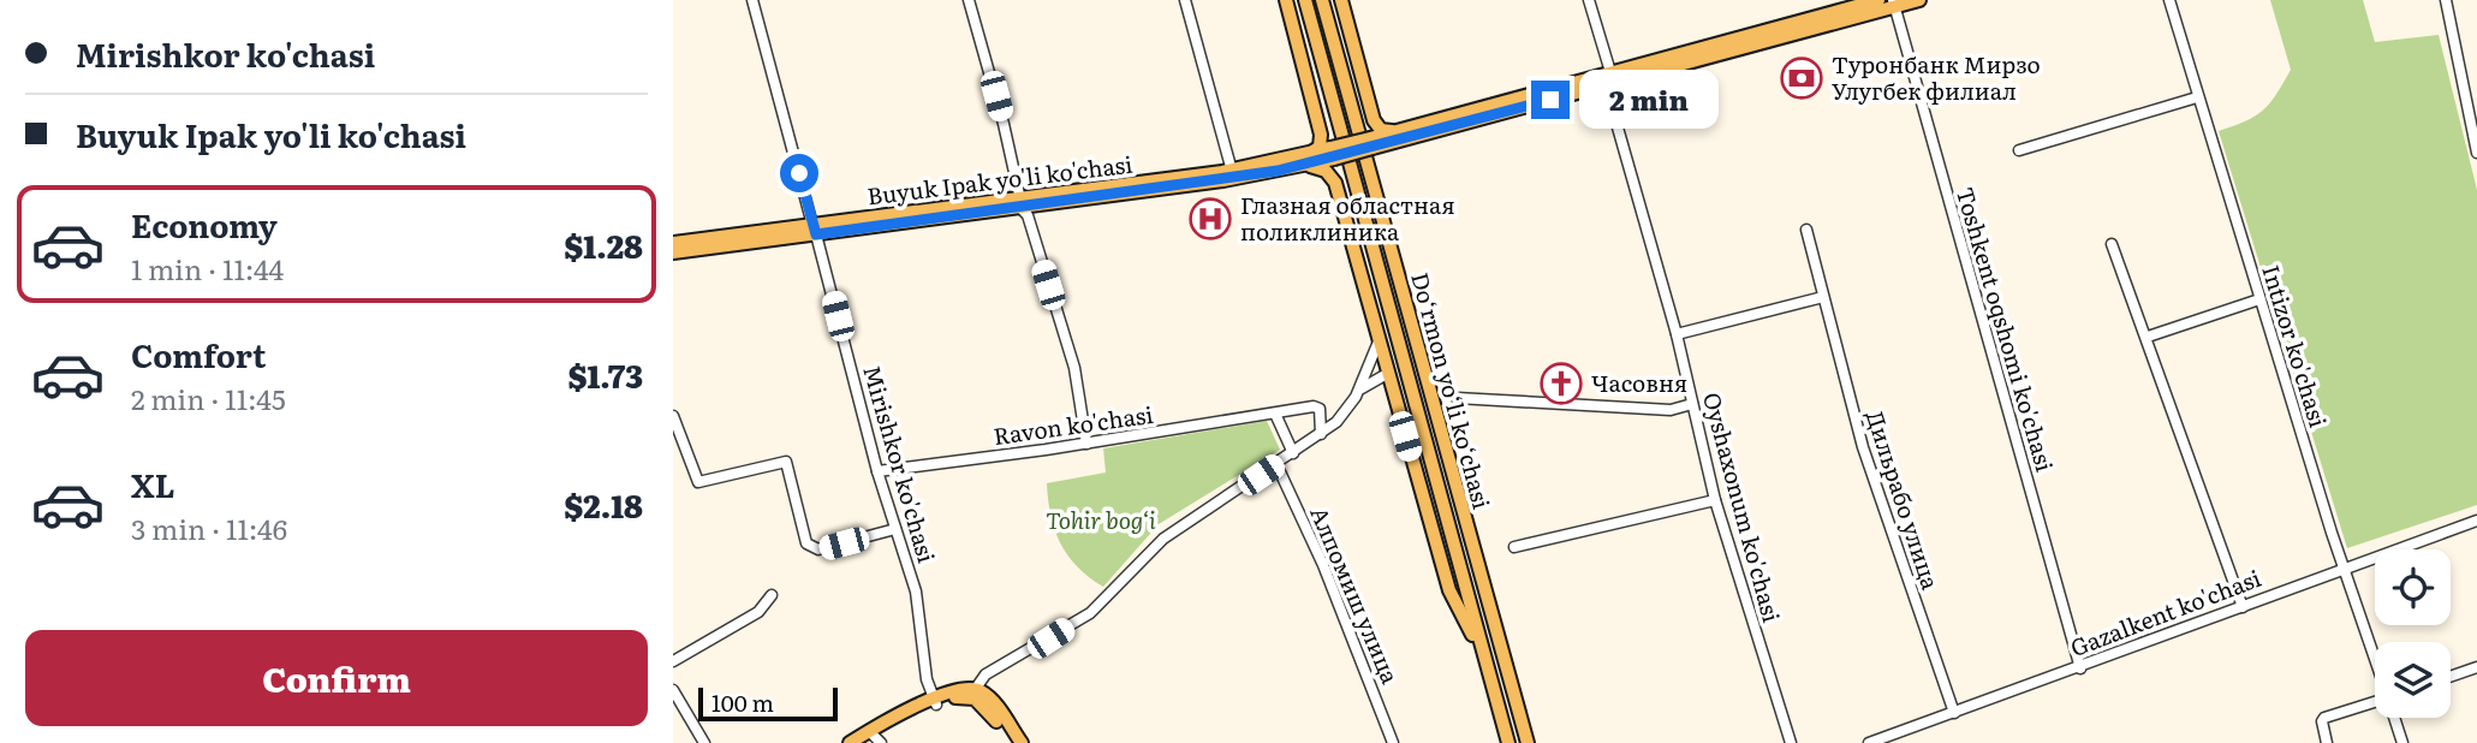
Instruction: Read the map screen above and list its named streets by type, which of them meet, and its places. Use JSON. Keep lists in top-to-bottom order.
{
  "streets": {
    "main road": ["Buyuk Ipak yo'li ko'chasi", "Do‘rmon yo‘li ko‘chasi"],
    "street": [
      "Toshkent oqshomi ko'chasi",
      "Intizor ko'chasi",
      "Ravon ko'chasi",
      "Mirishkor ko'chasi",
      "Дильрабо улица",
      "Oyshaxonum ko'chasi",
      "Алпомиш улица",
      "Gazalkent ko'chasi"
    ]
  },
  "crossings": [
    ["Buyuk Ipak yo'li ko'chasi", "Toshkent oqshomi ko'chasi"],
    ["Buyuk Ipak yo'li ko'chasi", "Mirishkor ko'chasi"],
    ["Buyuk Ipak yo'li ko'chasi", "Oyshaxonum ko'chasi"],
    ["Toshkent oqshomi ko'chasi", "Gazalkent ko'chasi"],
    ["Intizor ko'chasi", "Gazalkent ko'chasi"],
    ["Ravon ko'chasi", "Mirishkor ko'chasi"],
    ["Дильрабо улица", "Gazalkent ko'chasi"]
  ],
  "parks": ["Tohir bog‘i"],
  "places": {
    "bank": ["Туронбанк Мирзо Улугбек филиал"],
    "hospital": ["Глазная областная поликлиника"],
    "church": ["Часовня"]
  },
  "scale_bar": "100 m",
  "page": {
    "banner": ["Mirishkor ko'chasi", "Buyuk Ipak yo'li ko'chasi"],
    "bubble": "2 min",
    "list": [
      {
        "name": "Economy",
        "note": "1 min · 11:44",
        "value": "$1.28"
      },
      {
        "name": "Comfort",
        "note": "2 min · 11:45",
        "value": "$1.73"
      },
      {
        "name": "XL",
        "note": "3 min · 11:46",
        "value": "$2.18"
      }
    ],
    "buttons": "Confirm",
    "scale": "100 m"
  }
}
